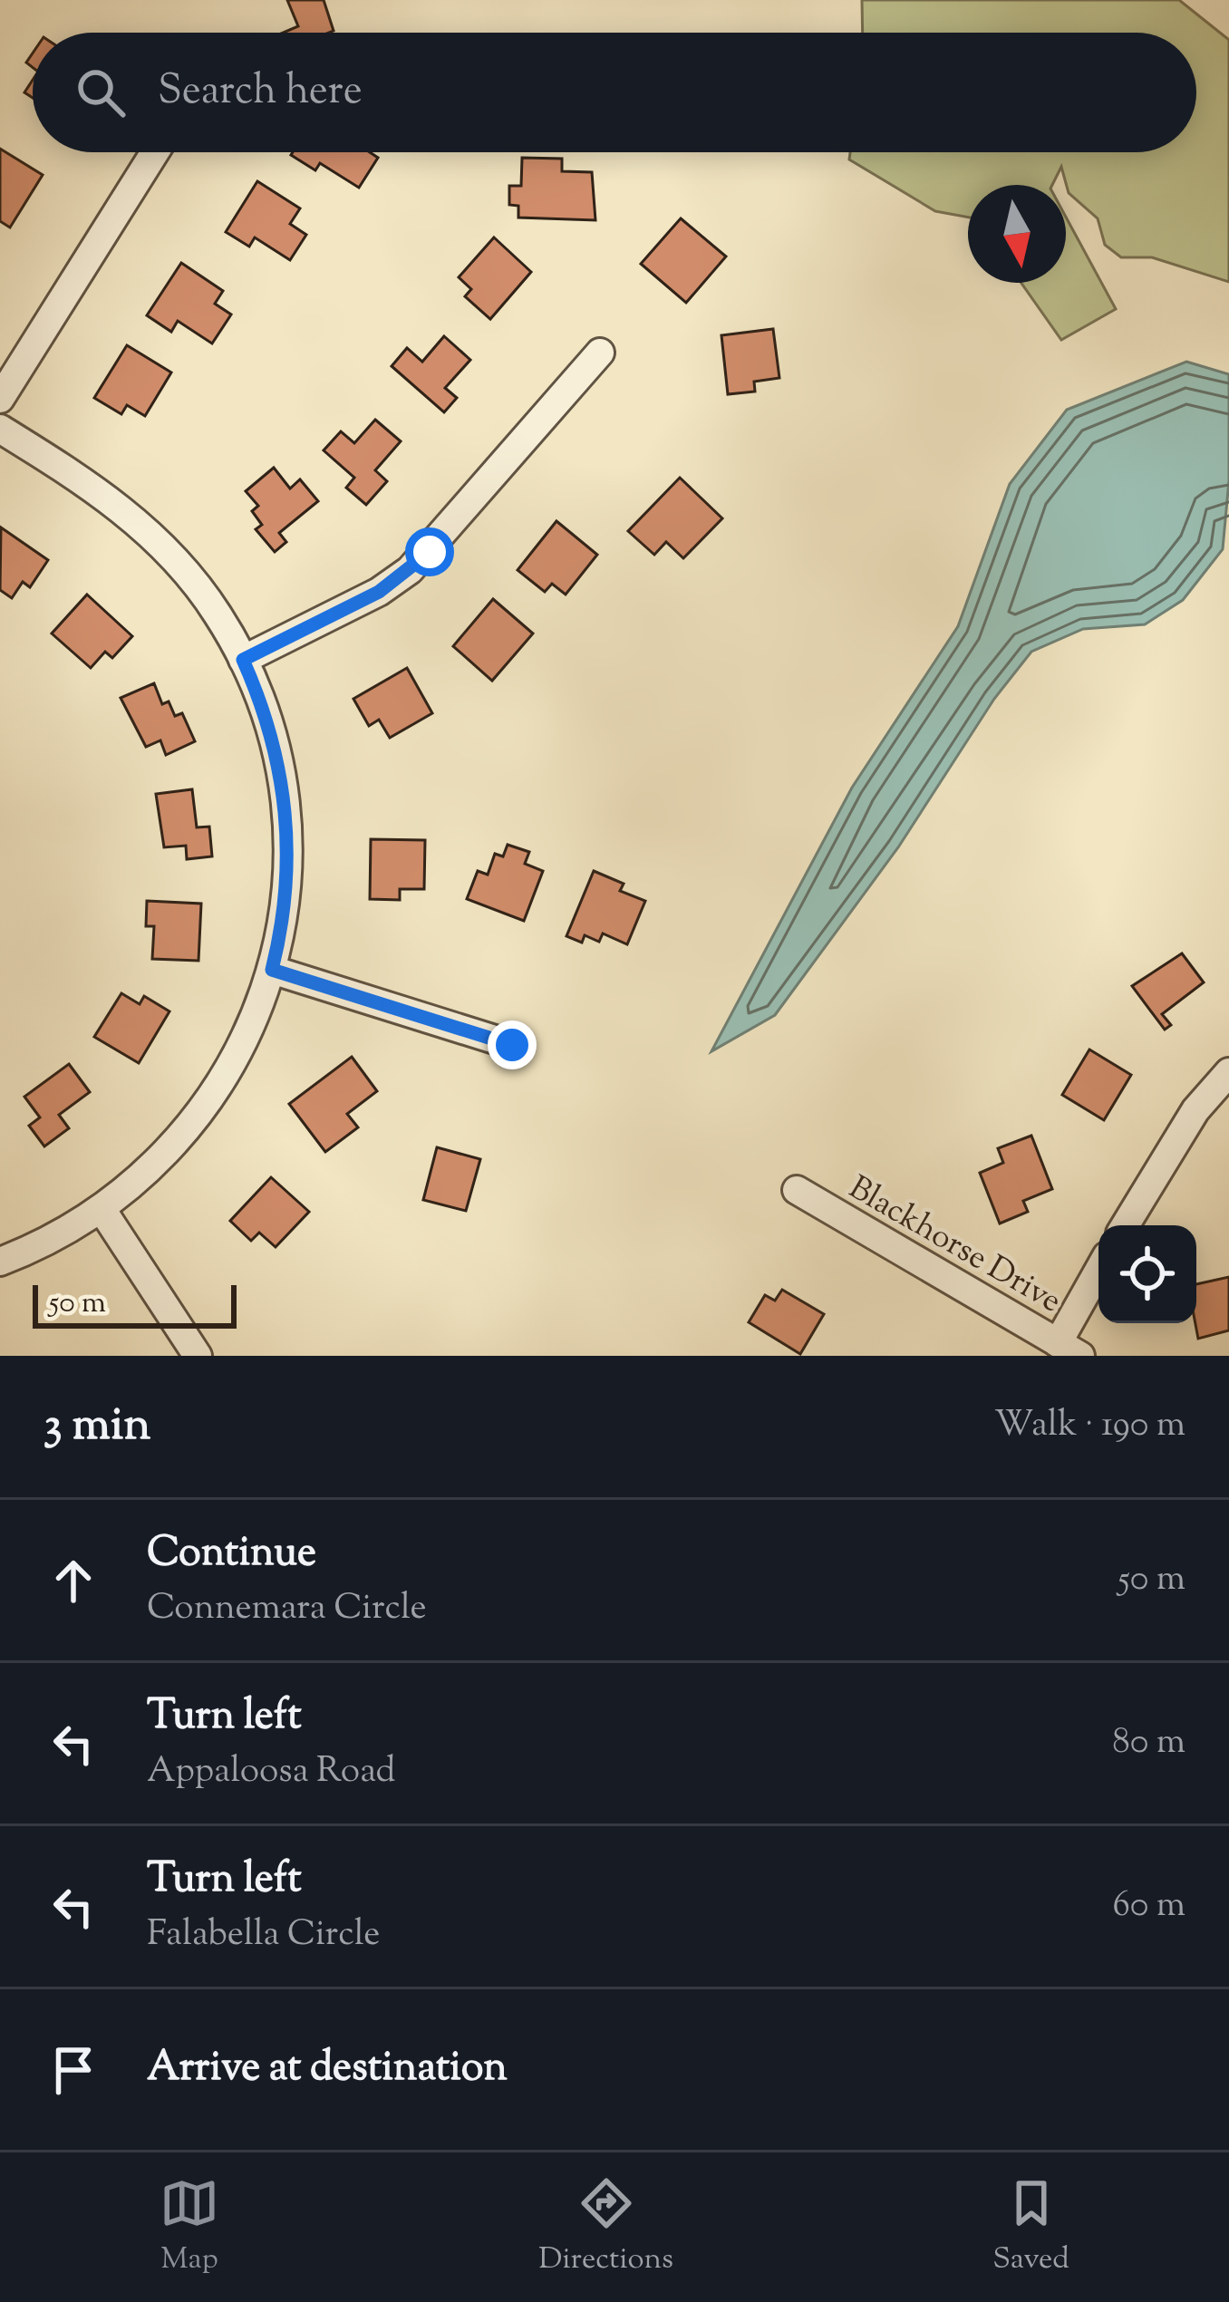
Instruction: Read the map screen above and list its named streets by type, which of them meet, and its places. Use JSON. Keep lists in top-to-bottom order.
{
  "streets": {
    "street": ["Blackhorse Drive"]
  },
  "scale_bar": "50 m",
  "north": "bottom",
  "page": {
    "search": "Search here",
    "scale": "50 m",
    "heading": ["3 min", "Walk · 190 m"],
    "list": [
      ["Continue", "Connemara Circle", "50 m"],
      ["Turn left", "Appaloosa Road", "80 m"],
      ["Turn left", "Falabella Circle", "60 m"],
      "Arrive at destination"
    ],
    "nav": ["Map", "Directions", "Saved"]
  }
}
